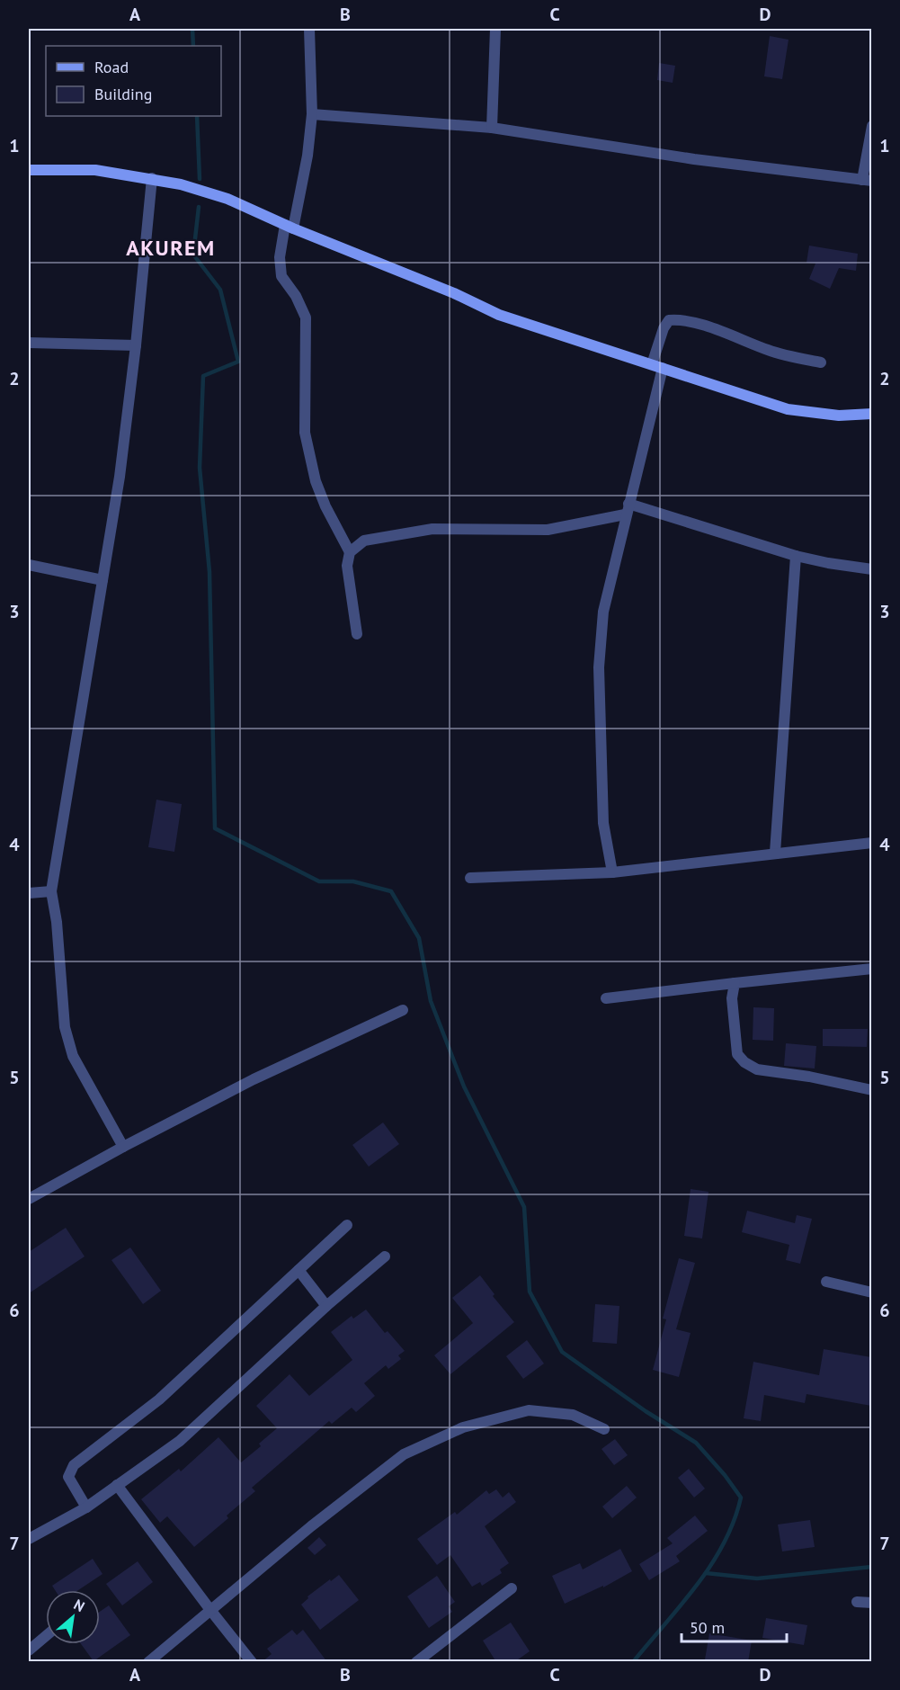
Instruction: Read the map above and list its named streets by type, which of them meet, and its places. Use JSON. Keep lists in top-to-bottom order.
{
  "districts": ["AKUREM"],
  "legend": ["Road", "Building"],
  "scale_bar": "50 m",
  "north": "top right",
  "grid": {
    "columns": [
      "A",
      "B",
      "C",
      "D"
    ],
    "rows": [
      "1",
      "2",
      "3",
      "4",
      "5",
      "6",
      "7"
    ]
  }
}
